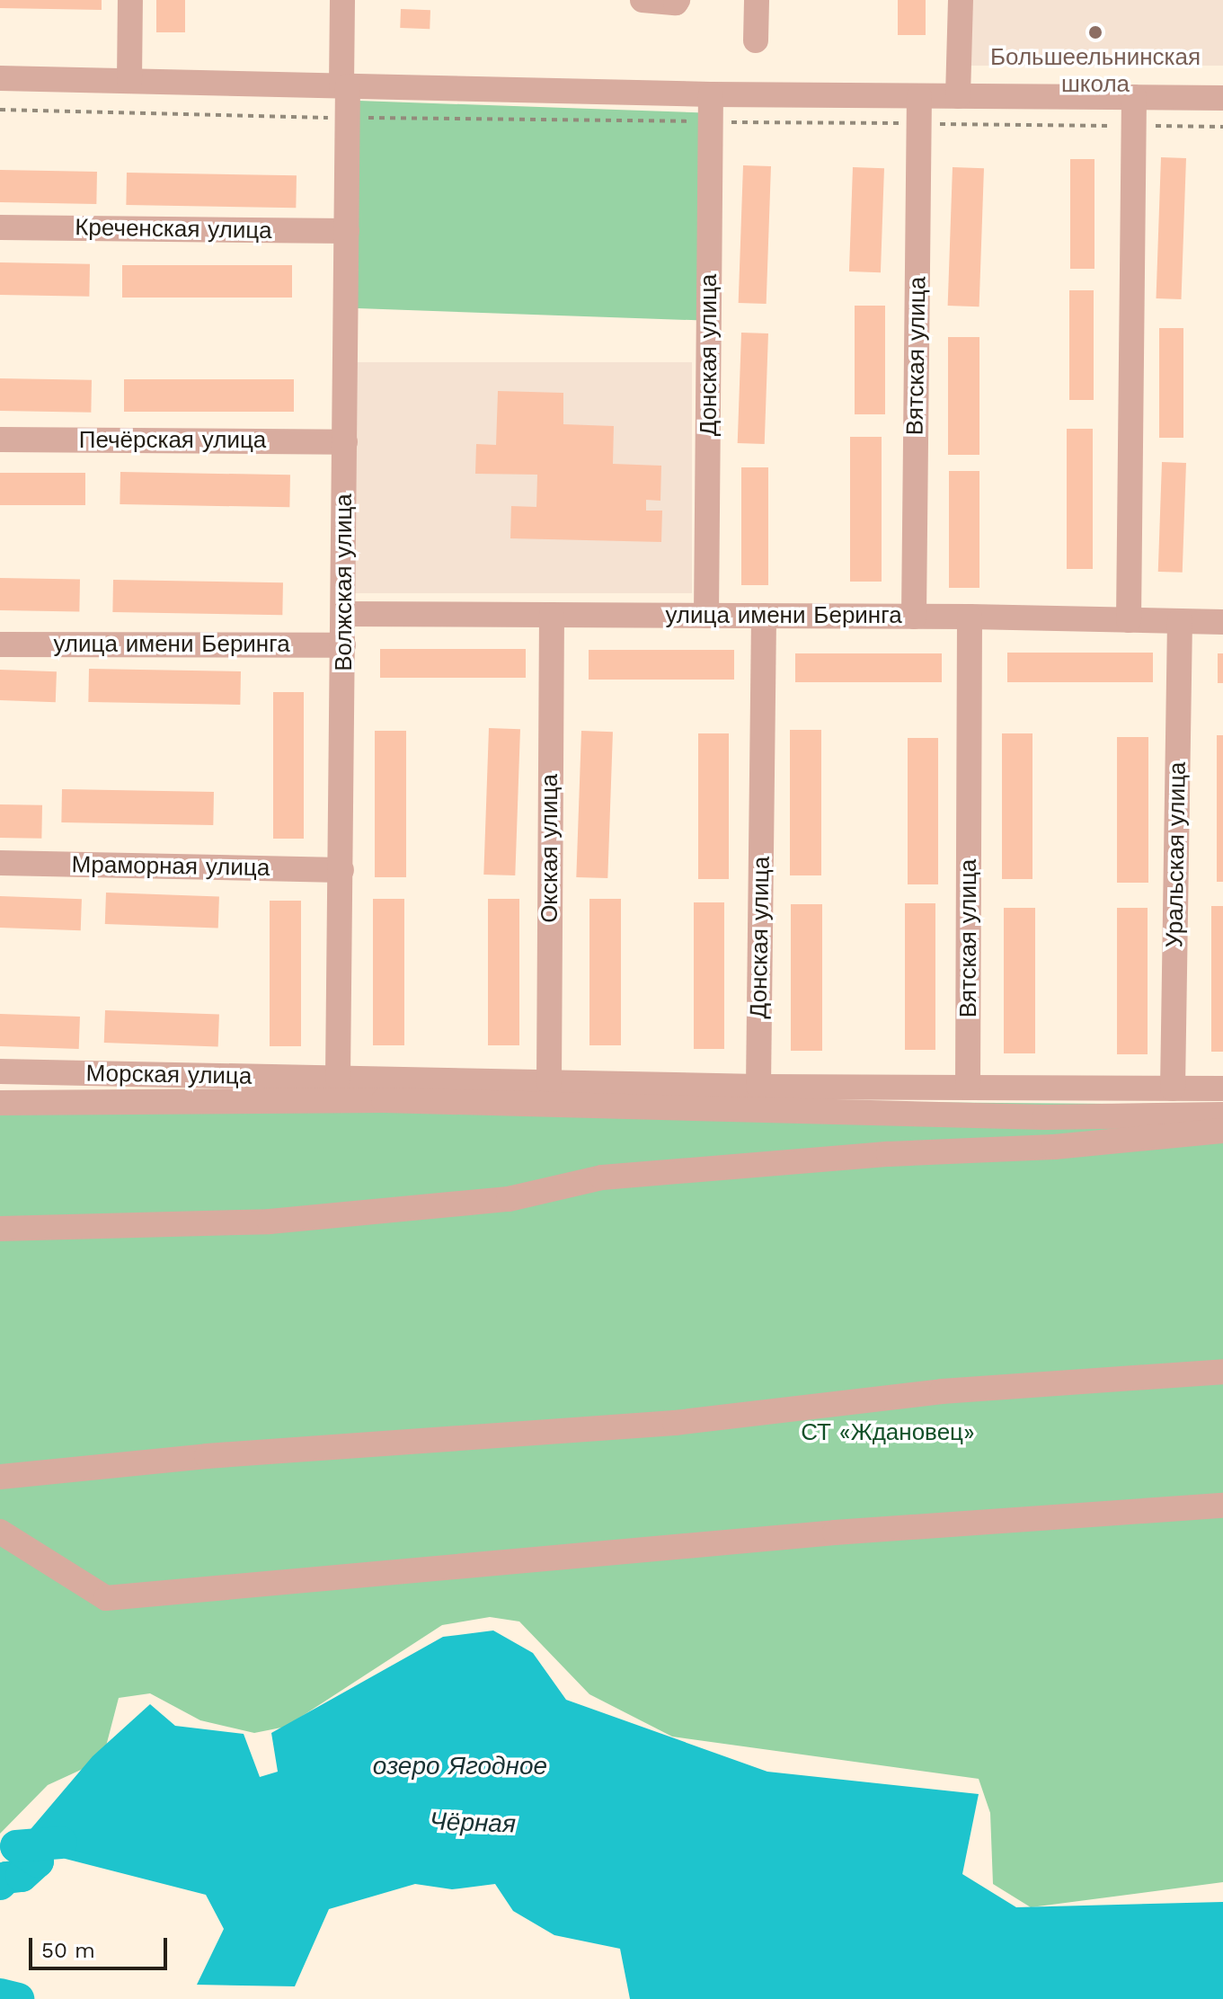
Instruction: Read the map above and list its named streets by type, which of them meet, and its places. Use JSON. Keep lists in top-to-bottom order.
{
  "streets": {
    "street": [
      "Креченская улица",
      "Донская улица",
      "Вятская улица",
      "Печёрская улица",
      "Волжская улица",
      "улица имени Беринга",
      "Окская улица",
      "Уральская улица",
      "Мраморная улица",
      "Морская улица"
    ]
  },
  "crossings": [
    ["Креченская улица", "Волжская улица"],
    ["Донская улица", "улица имени Беринга"],
    ["Донская улица", "Морская улица"],
    ["Вятская улица", "улица имени Беринга"],
    ["Вятская улица", "Морская улица"],
    ["Печёрская улица", "Волжская улица"],
    ["Волжская улица", "улица имени Беринга"],
    ["Волжская улица", "Мраморная улица"],
    ["Волжская улица", "Морская улица"],
    ["улица имени Беринга", "Окская улица"],
    ["улица имени Беринга", "Уральская улица"],
    ["Окская улица", "Морская улица"],
    ["Уральская улица", "Морская улица"]
  ],
  "water": ["озеро Ягодное", "Чёрная"],
  "parks": ["СТ «Ждановец»"],
  "places": ["Большеельнинская школа"],
  "scale_bar": "50 m"
}
